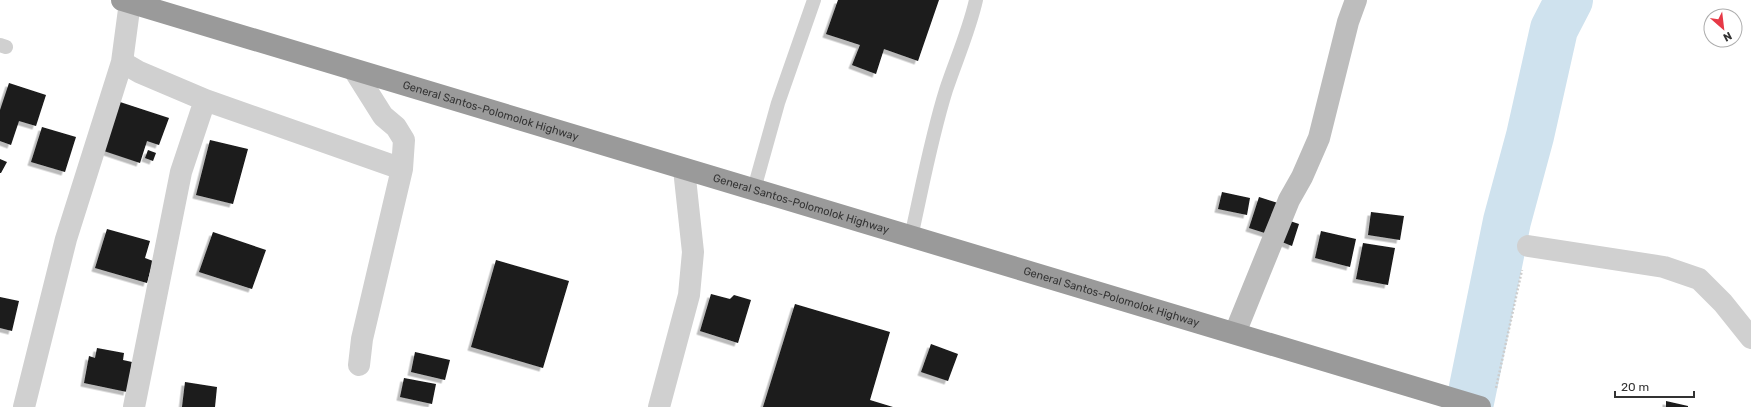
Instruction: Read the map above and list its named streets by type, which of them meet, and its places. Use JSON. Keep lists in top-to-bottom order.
{
  "streets": {
    "highway": ["General Santos-Polomolok Highway"]
  },
  "scale_bar": "20 m",
  "north": "bottom right"
}
